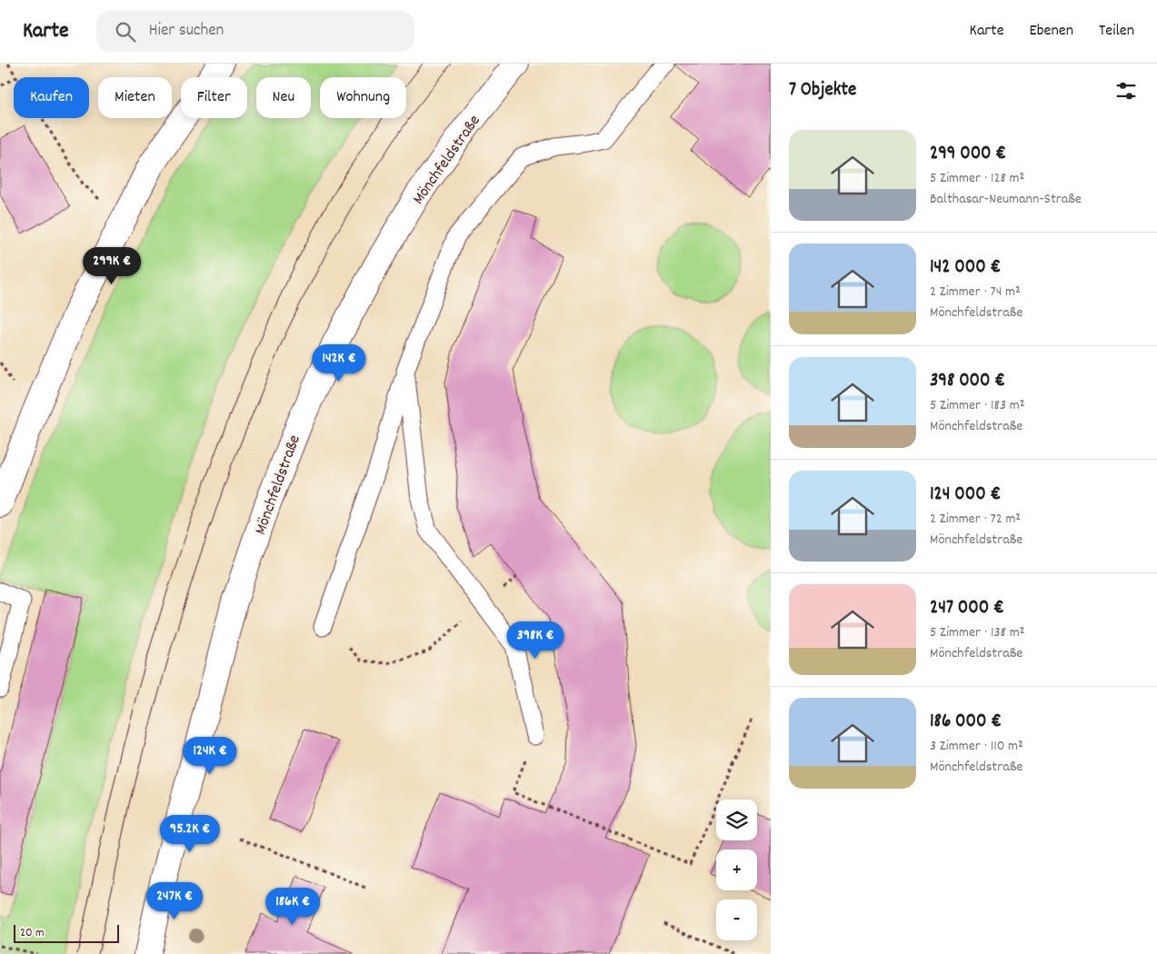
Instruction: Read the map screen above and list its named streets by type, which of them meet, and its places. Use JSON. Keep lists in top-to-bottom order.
{
  "streets": {
    "main road": ["Mönchfeldstraße"]
  },
  "scale_bar": "20 m",
  "page": {
    "header": "Karte",
    "search": "Hier suchen",
    "nav": ["Karte", "Ebenen", "Teilen"],
    "heading": "7 Objekte",
    "chip": [
      "Kaufen",
      "Mieten",
      "Filter",
      "Neu",
      "Wohnung"
    ],
    "list": [
      {
        "name": "299 000 €",
        "note": "5 Zimmer · 128 m² · Balthasar-Neumann-Straße"
      },
      {
        "name": "142 000 €",
        "note": "2 Zimmer · 74 m² · Mönchfeldstraße"
      },
      {
        "name": "398 000 €",
        "note": "5 Zimmer · 183 m² · Mönchfeldstraße"
      },
      {
        "name": "124 000 €",
        "note": "2 Zimmer · 72 m² · Mönchfeldstraße"
      },
      {
        "name": "247 000 €",
        "note": "5 Zimmer · 138 m² · Mönchfeldstraße"
      },
      {
        "name": "186 000 €",
        "note": "3 Zimmer · 110 m² · Mönchfeldstraße"
      }
    ],
    "price": [
      "299K €",
      "142K €",
      "398K €",
      "124K €",
      "95.2K €",
      "247K €",
      "186K €"
    ],
    "map_buttons": ["+", "−"],
    "scale": "20 m"
  }
}
